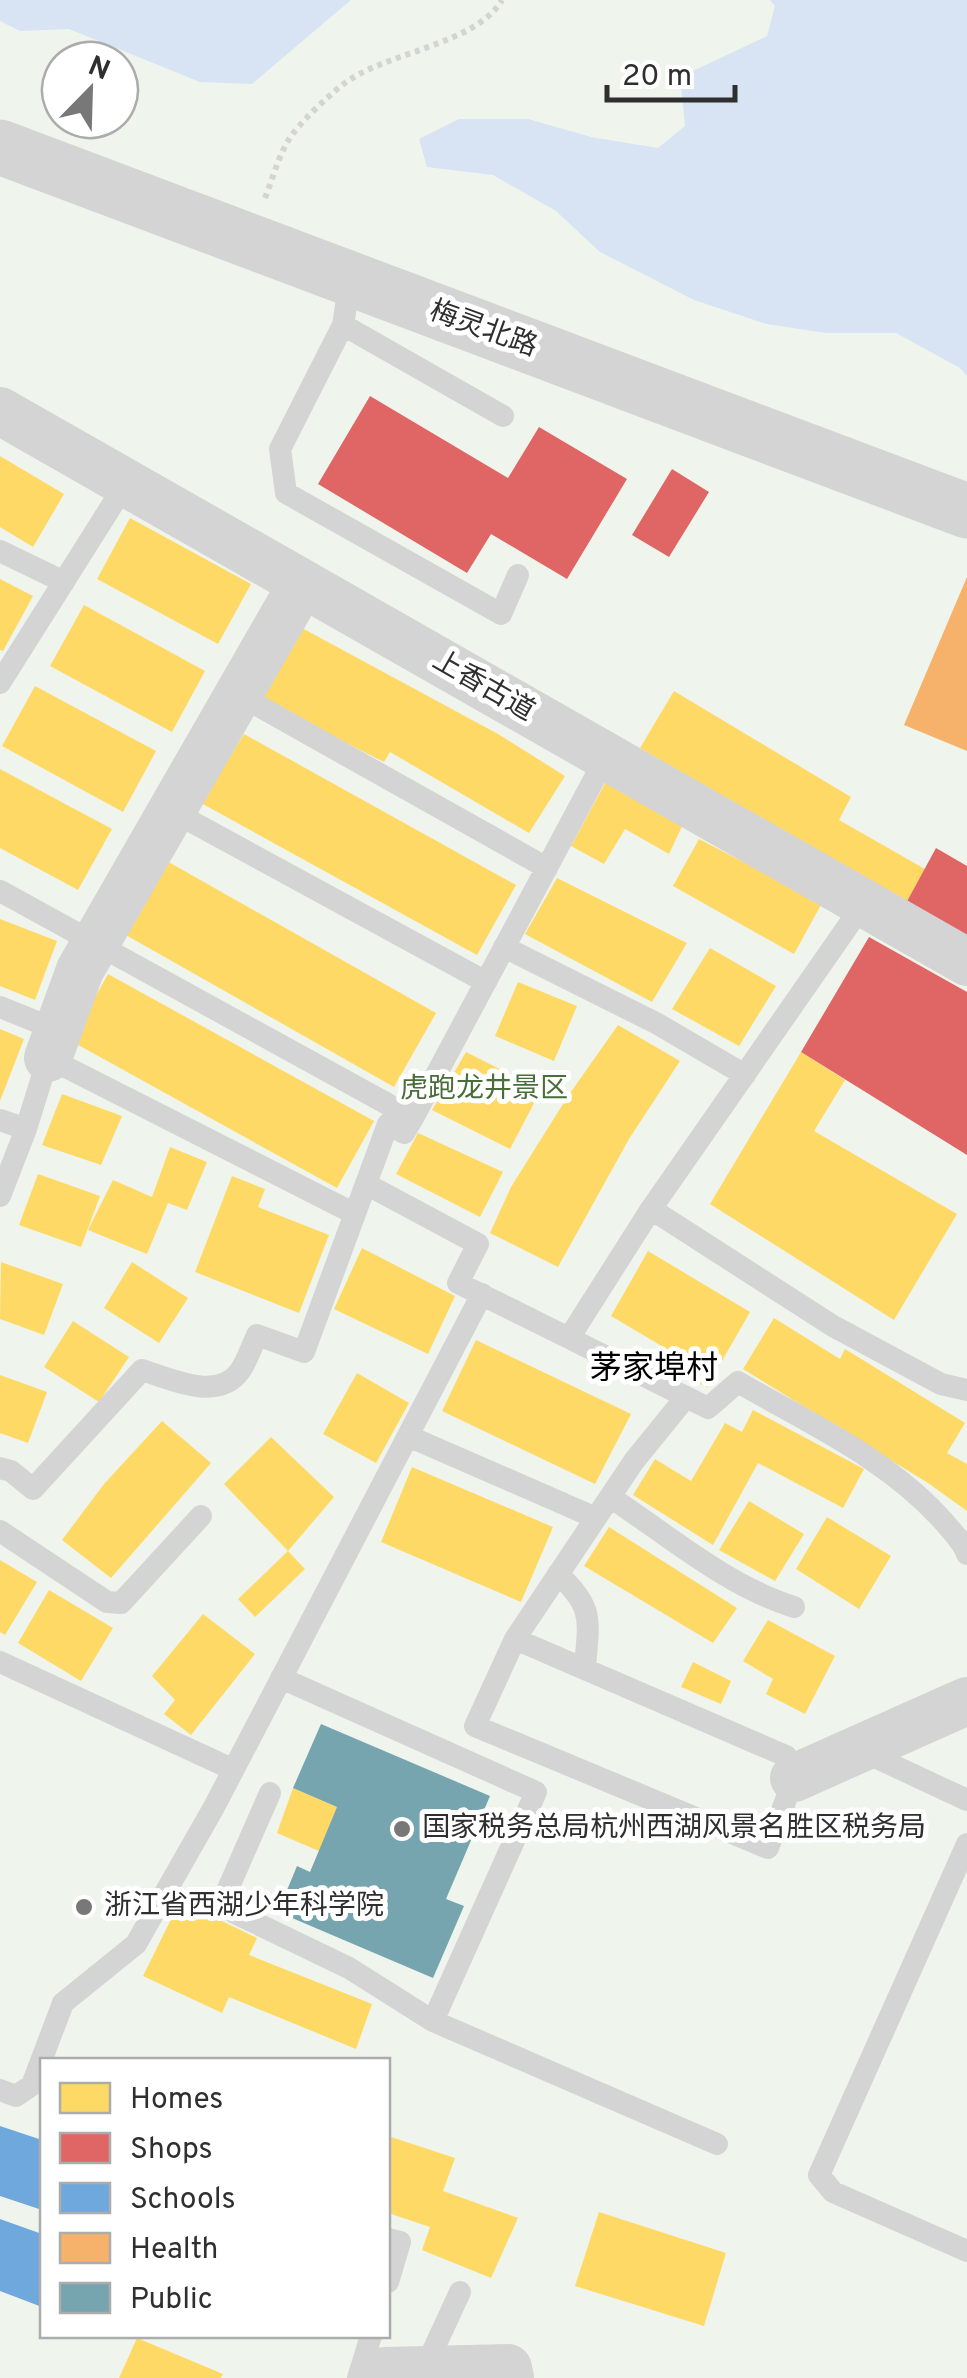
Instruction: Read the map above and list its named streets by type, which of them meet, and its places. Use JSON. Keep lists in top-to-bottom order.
{
  "streets": {
    "street": ["梅灵北路", "上香古道"]
  },
  "districts": ["茅家埠村"],
  "parks": ["虎跑龙井景区"],
  "places": ["国家税务总局杭州西湖风景名胜区税务局", "浙江省西湖少年科学院"],
  "legend": [
    "Homes",
    "Shops",
    "Schools",
    "Health",
    "Public"
  ],
  "scale_bar": "20 m",
  "north": "top right"
}
